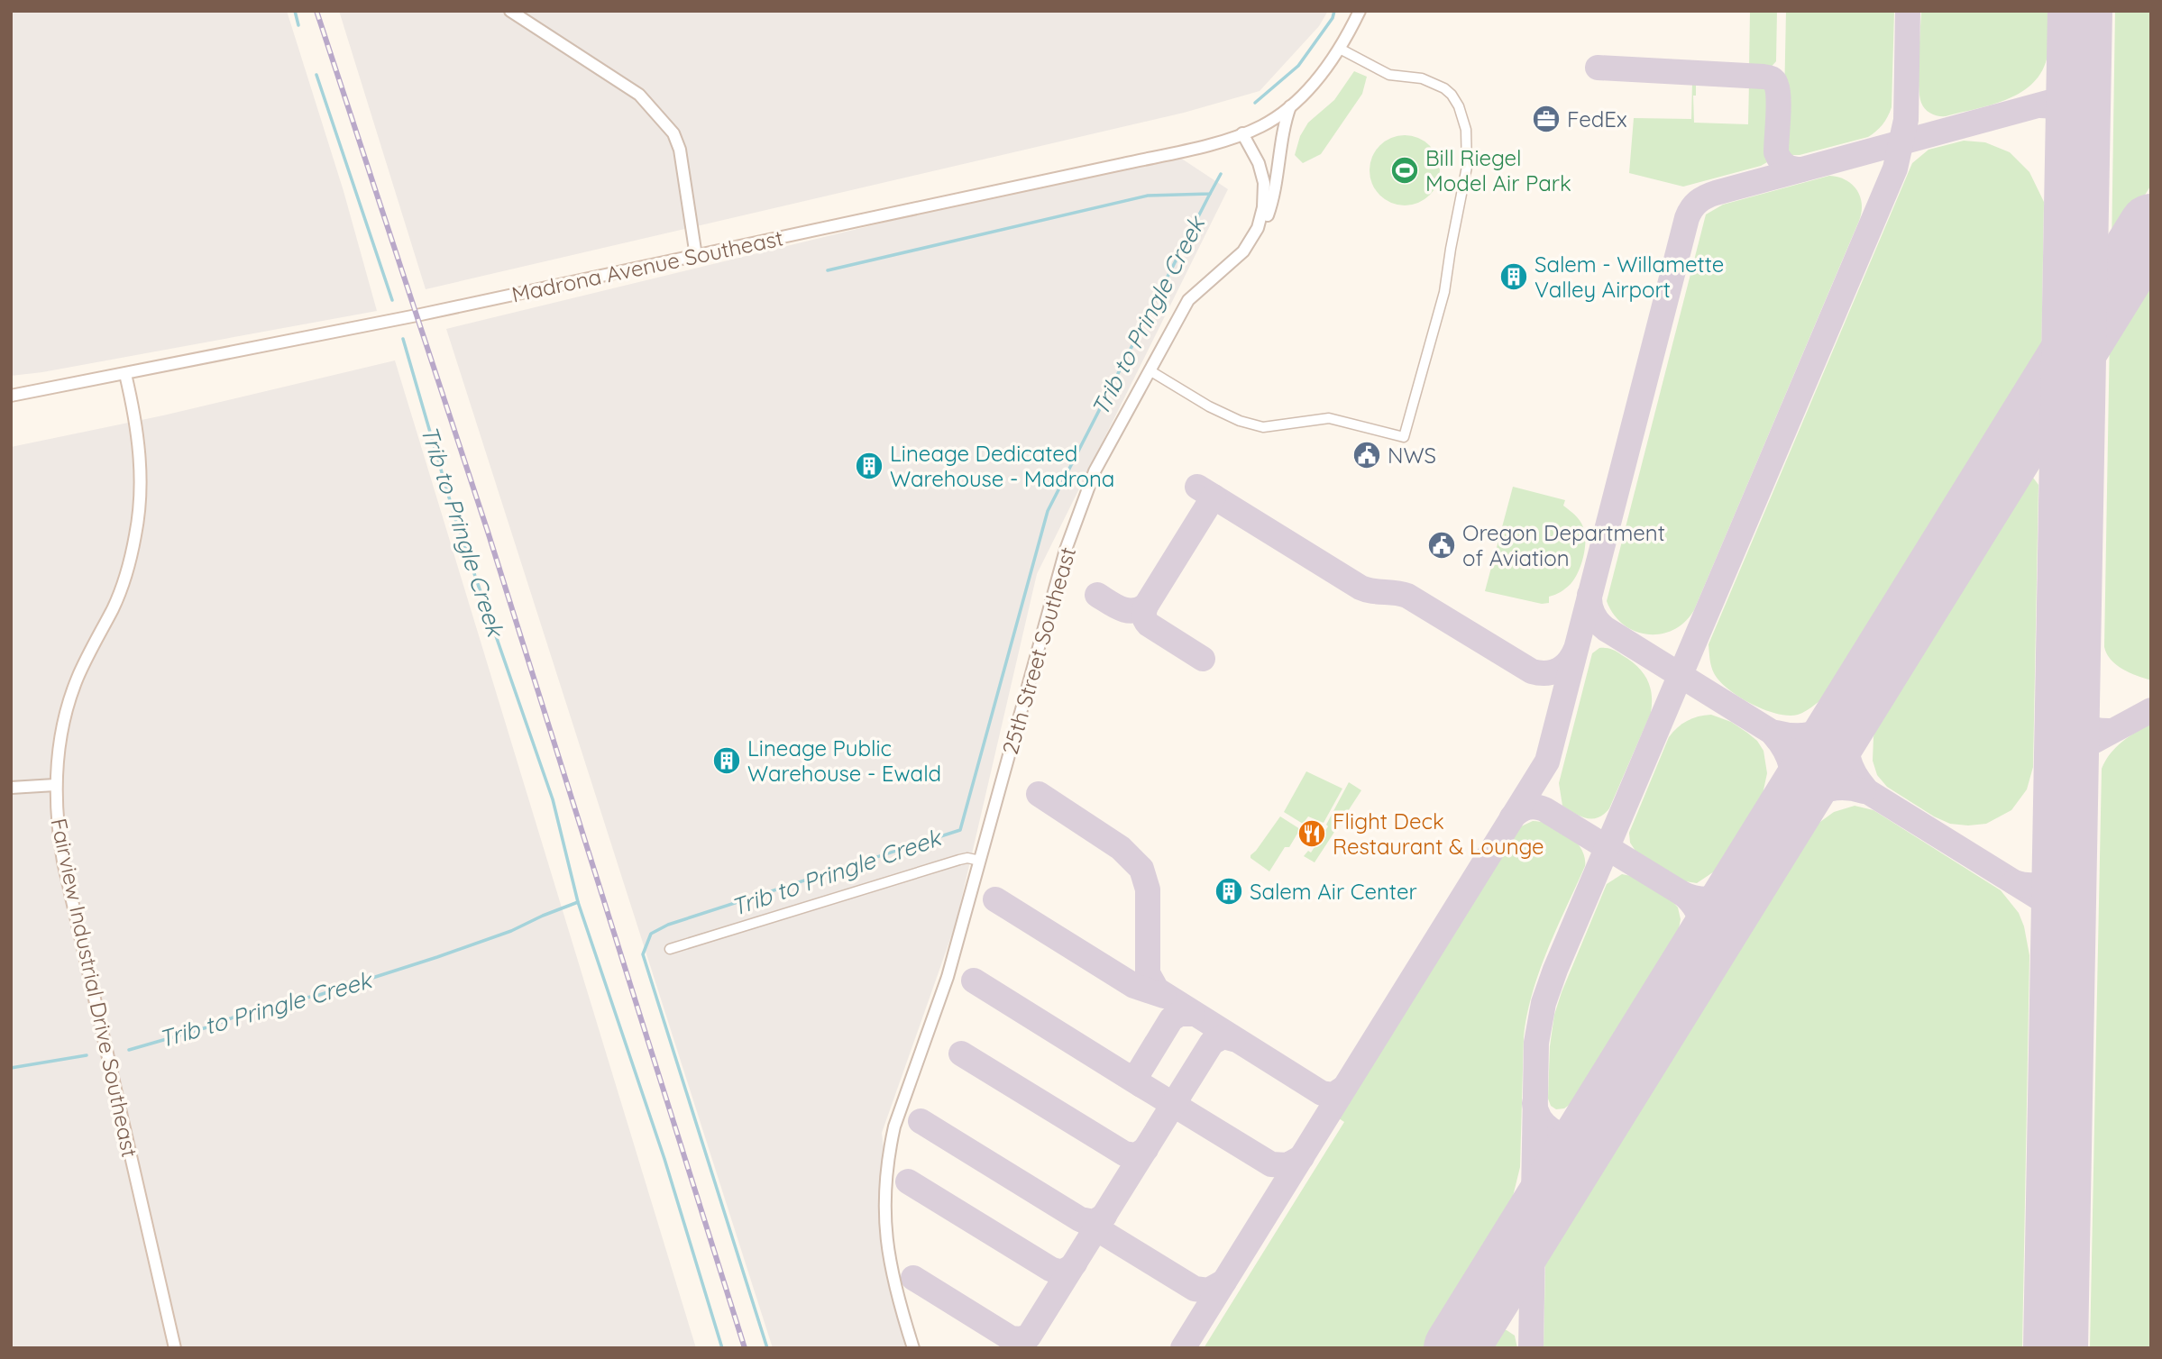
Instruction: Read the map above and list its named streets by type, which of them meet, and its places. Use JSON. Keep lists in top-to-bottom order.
{
  "streets": {
    "main road": ["Madrona Avenue Southeast", "25th Street Southeast", "Fairview Industrial Drive Southeast"]
  },
  "crossings": [
    ["Madrona Avenue Southeast", "25th Street Southeast"],
    ["Madrona Avenue Southeast", "Fairview Industrial Drive Southeast"]
  ],
  "water": ["Trib to Pringle Creek"],
  "places": {
    "office": ["FedEx"],
    "sports": ["Bill Riegel Model Air Park"],
    "building": [
      "Salem - Willamette Valley Airport",
      "Lineage Dedicated Warehouse - Madrona",
      "Lineage Public Warehouse - Ewald",
      "Salem Air Center"
    ],
    "public building": ["NWS", "Oregon Department of Aviation"],
    "restaurant": ["Flight Deck Restaurant & Lounge"]
  }
}
